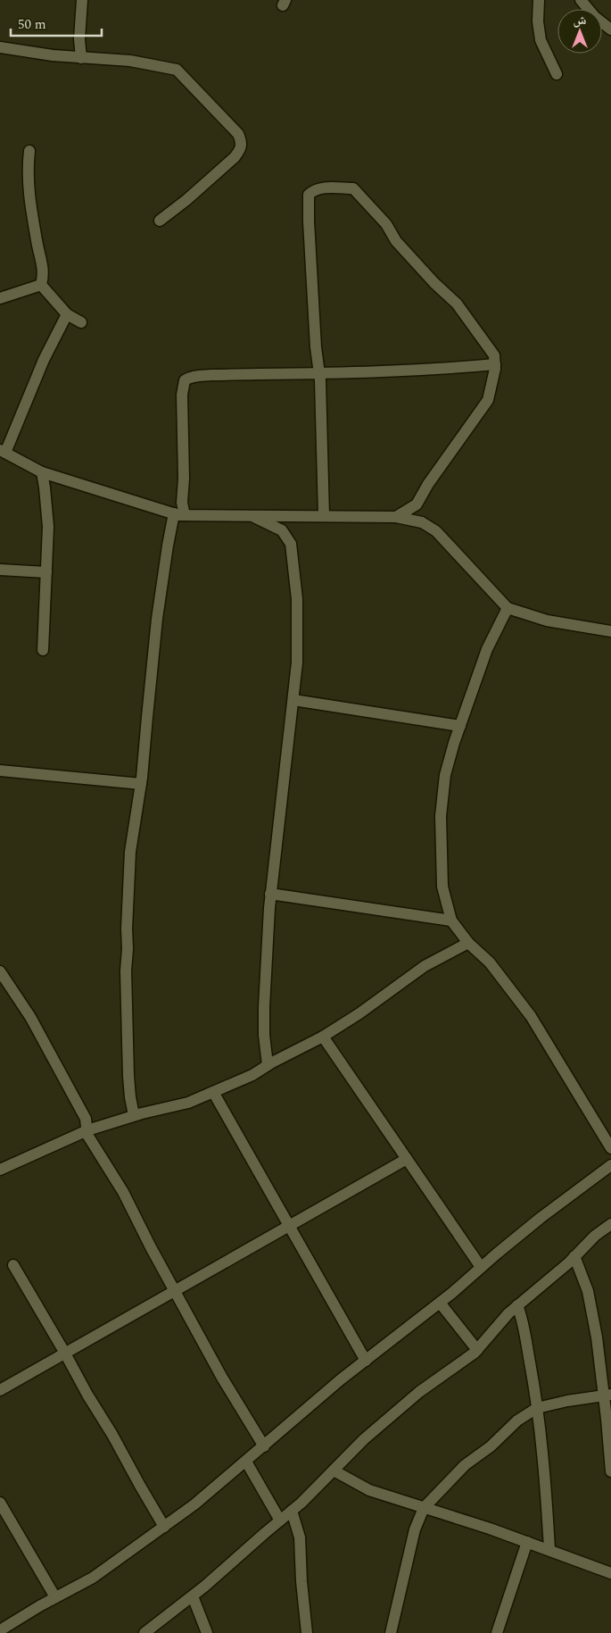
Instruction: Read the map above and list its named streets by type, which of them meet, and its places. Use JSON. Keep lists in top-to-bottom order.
{
  "scale_bar": "50 m",
  "north": "top"
}
